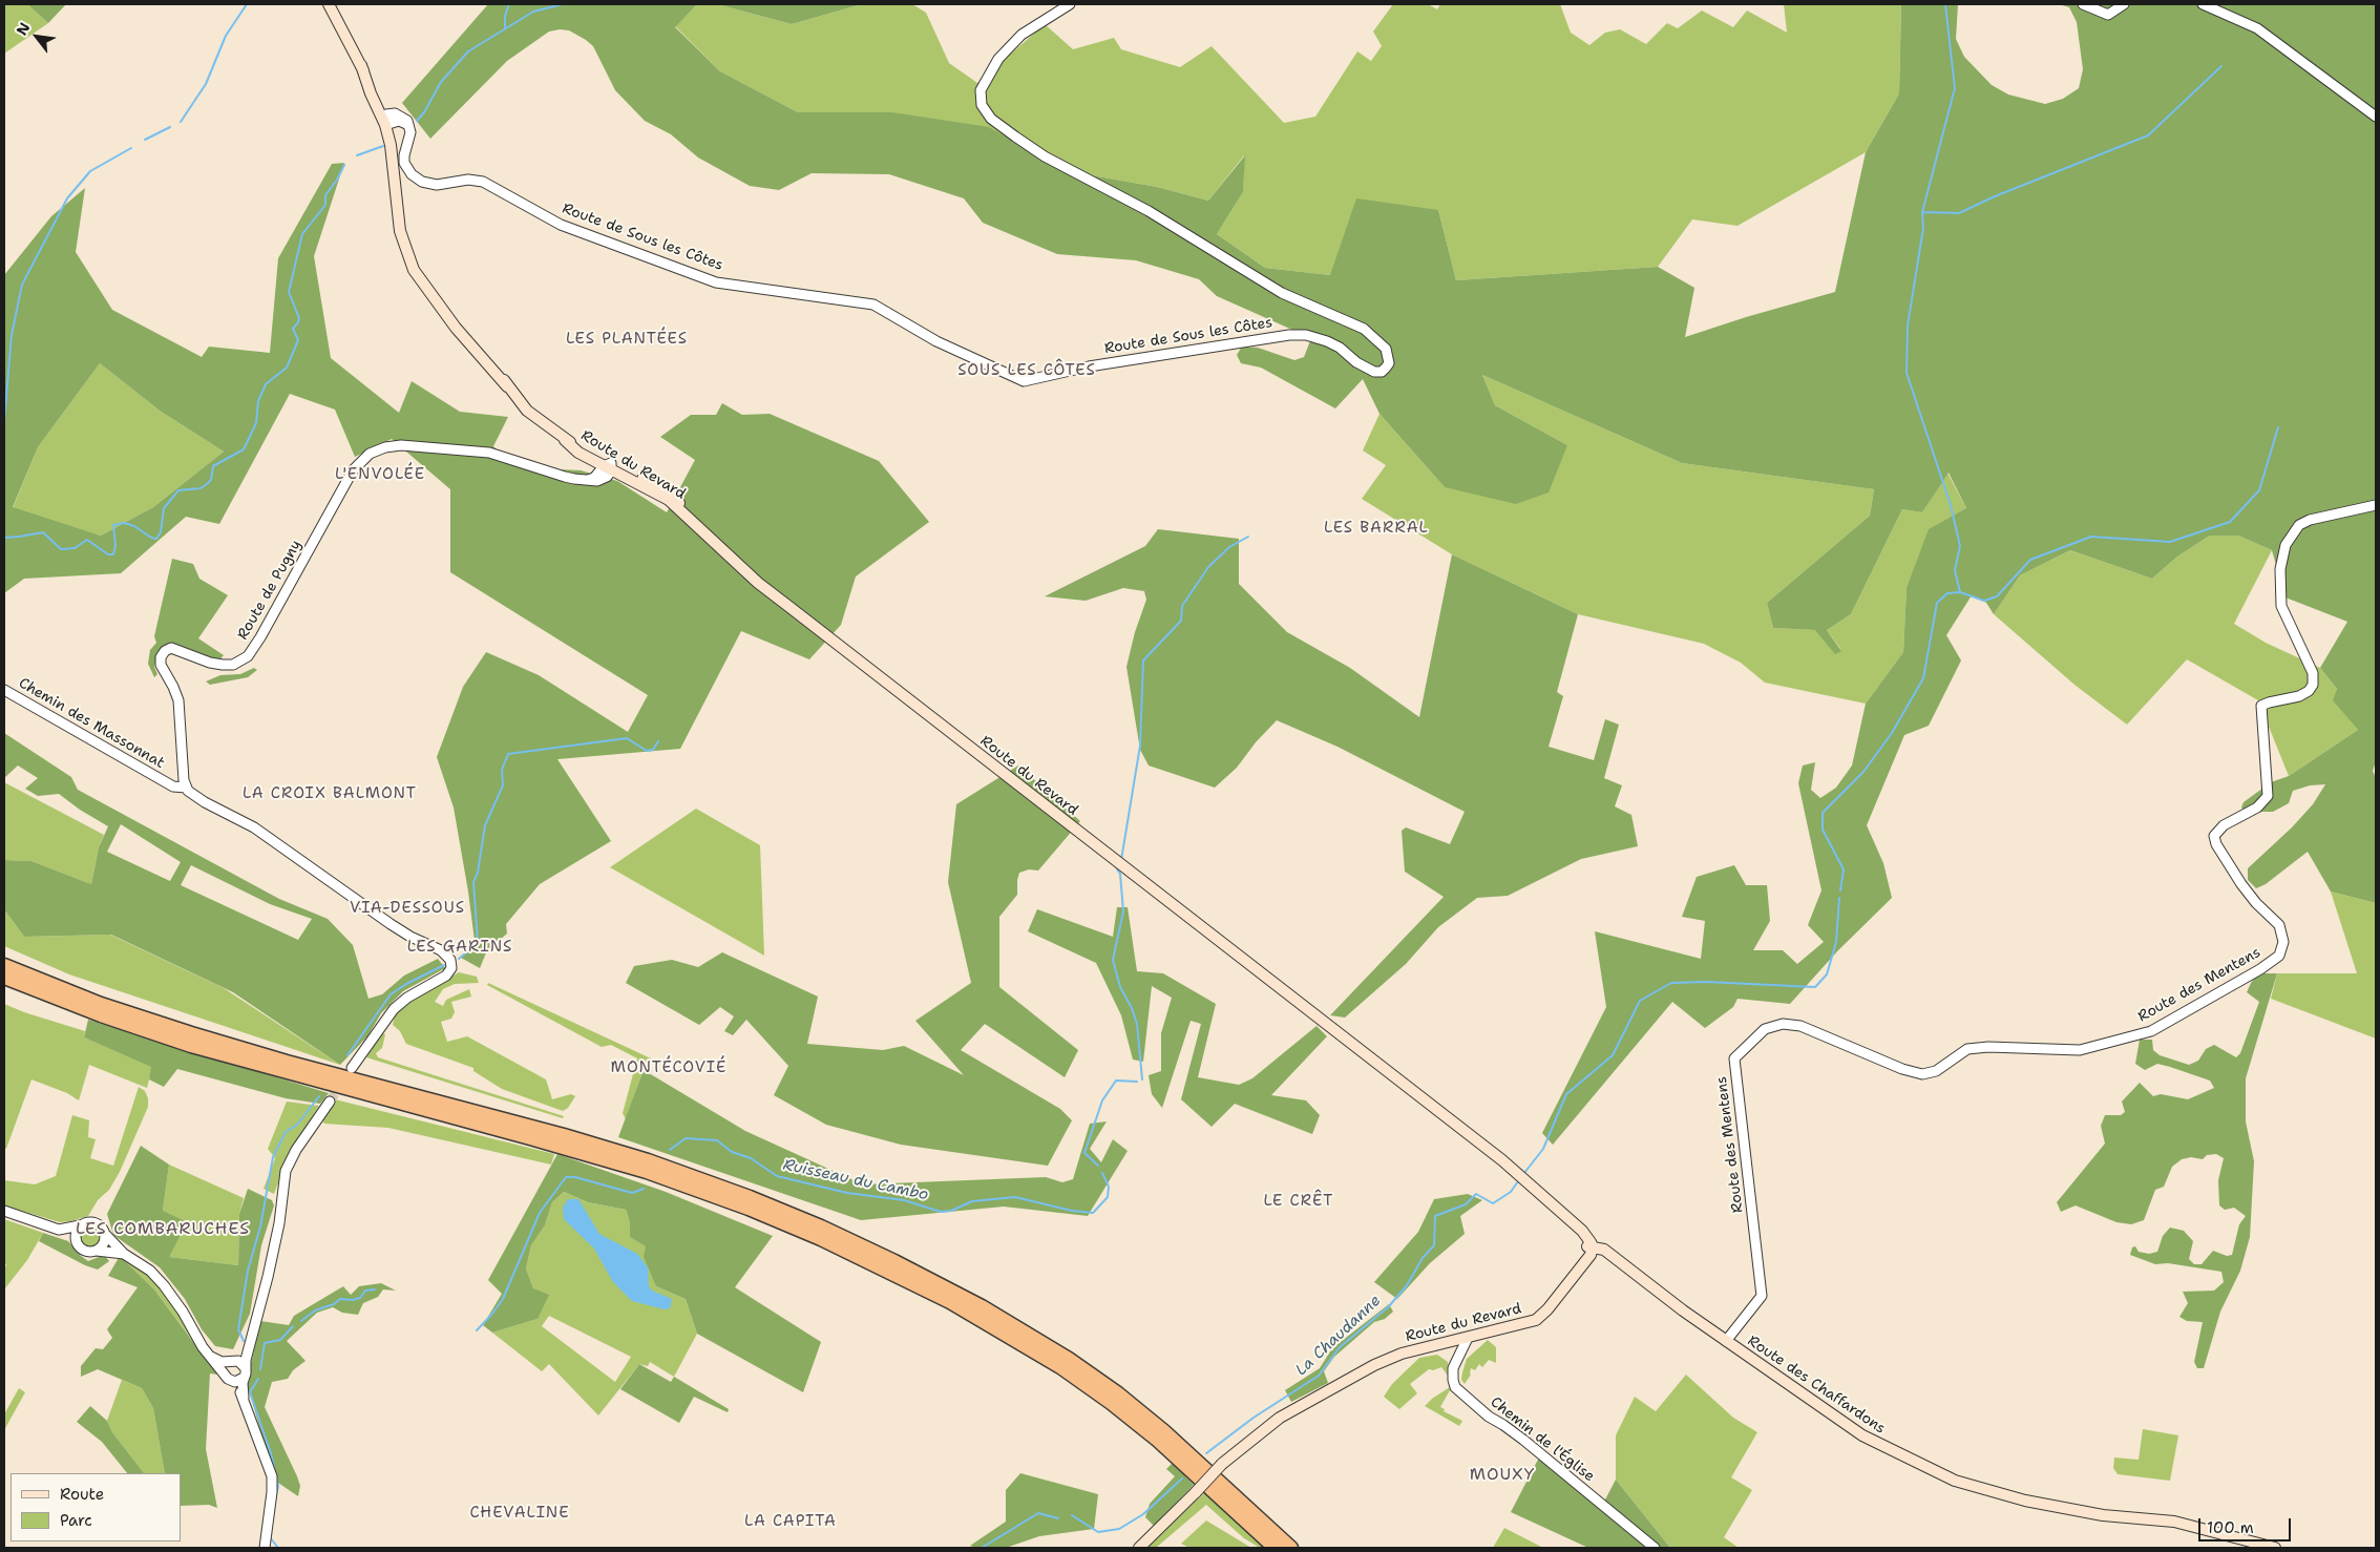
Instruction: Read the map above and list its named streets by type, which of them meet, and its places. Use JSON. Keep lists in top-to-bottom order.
{
  "streets": {
    "main road": ["Route du Revard", "Route des Chaffardons"],
    "street": [
      "Route de Sous les Côtes",
      "Route de Pugny",
      "Chemin des Massonnat",
      "Route des Mentens",
      "Chemin de l'Église"
    ]
  },
  "crossings": [
    ["Route de Sous les Côtes", "Route du Revard"],
    ["Route du Revard", "Route de Pugny"],
    ["Route du Revard", "Route des Chaffardons"],
    ["Route du Revard", "Chemin de l'Église"],
    ["Route de Pugny", "Chemin des Massonnat"],
    ["Route des Mentens", "Route des Chaffardons"]
  ],
  "districts": [
    "LES PLANTÉES",
    "SOUS LES CÔTES",
    "L'ENVOLÉE",
    "LES BARRAL",
    "LA CROIX BALMONT",
    "VIA-DESSOUS",
    "LES GARINS",
    "MONTÉCOVIÉ",
    "LE CRÊT",
    "LES COMBARUCHES",
    "MOUXY",
    "CHEVALINE",
    "LA CAPITA"
  ],
  "water": ["Ruisseau du Cambo", "La Chaudanne"],
  "legend": ["Route", "Parc"],
  "scale_bar": "100 m",
  "north": "top left"
}
